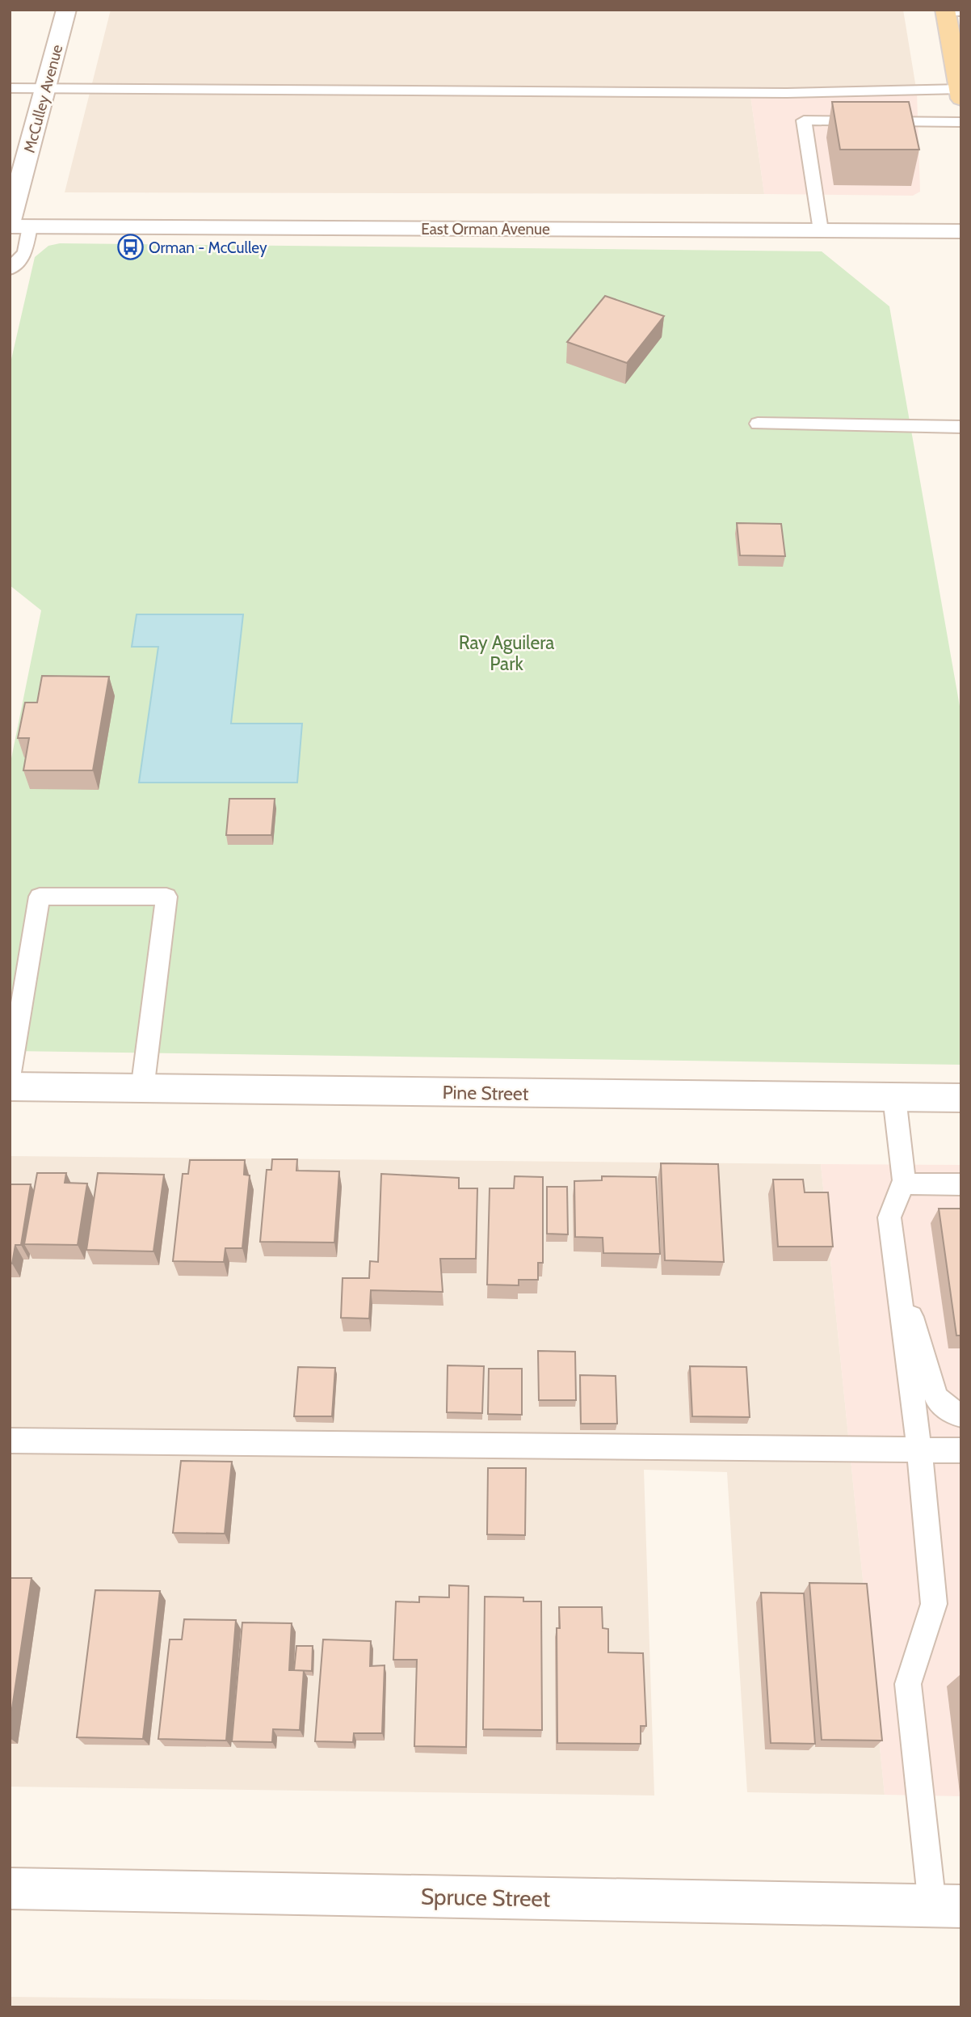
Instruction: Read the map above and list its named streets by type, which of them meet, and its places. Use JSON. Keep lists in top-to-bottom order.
{
  "streets": {
    "street": [
      "McCulley Avenue",
      "East Orman Avenue",
      "Pine Street",
      "Spruce Street"
    ]
  },
  "crossings": [
    ["McCulley Avenue", "East Orman Avenue"]
  ],
  "parks": ["Ray Aguilera Park"],
  "places": {
    "bus stop": ["Orman - McCulley"]
  }
}
